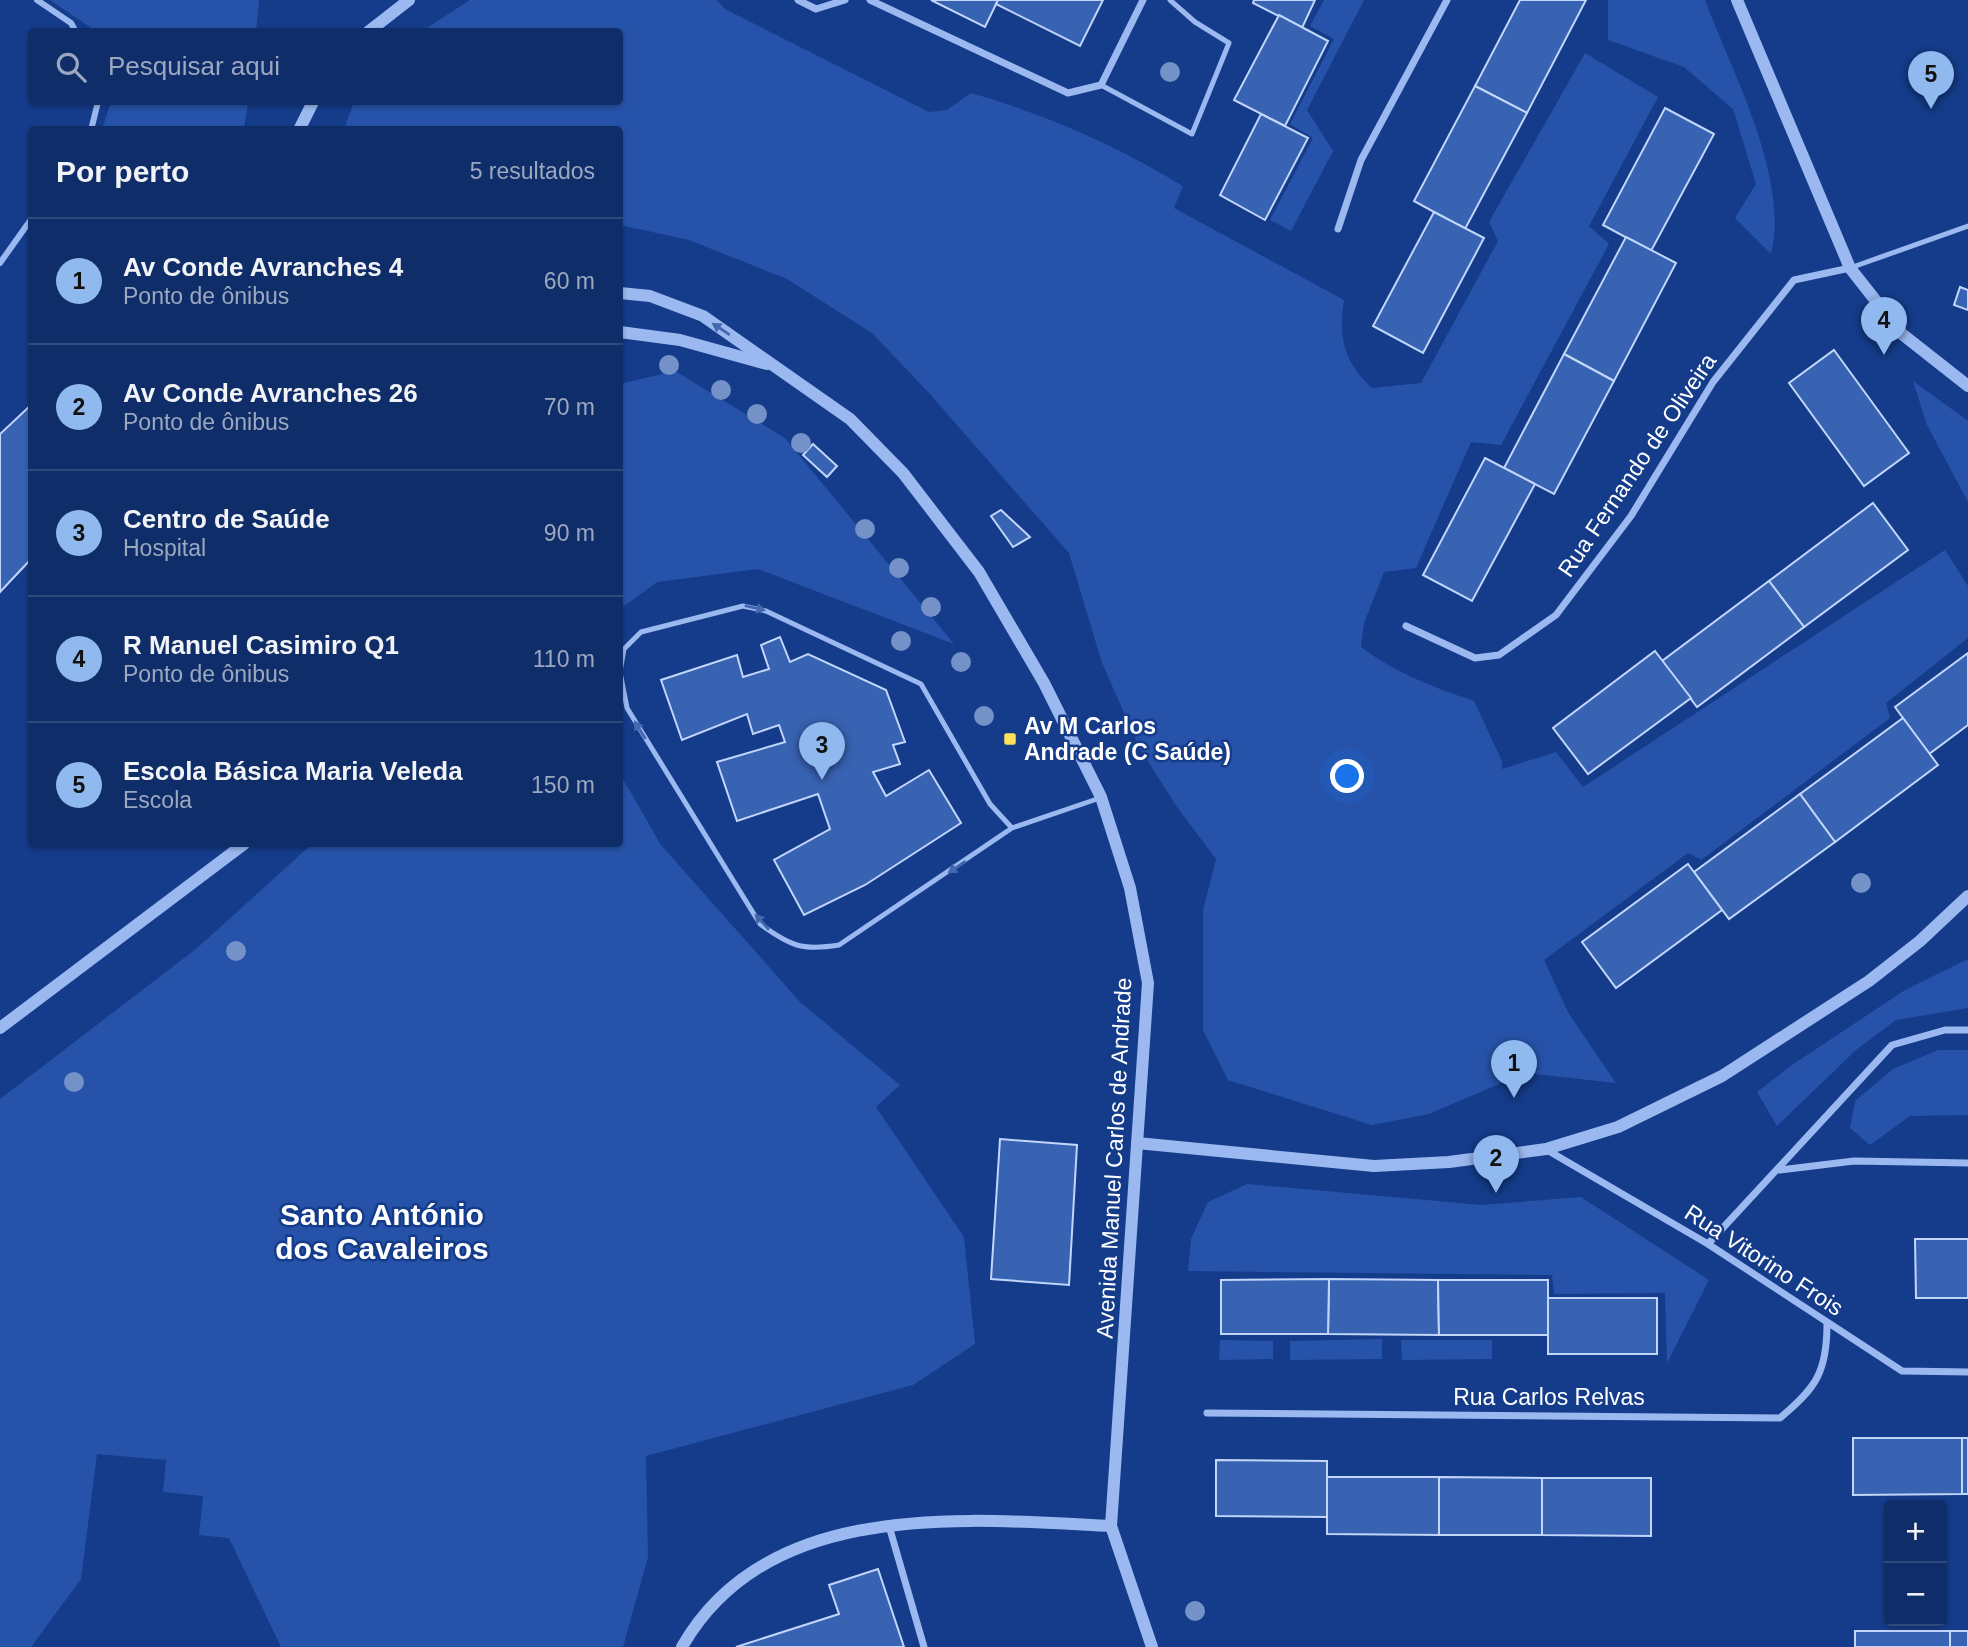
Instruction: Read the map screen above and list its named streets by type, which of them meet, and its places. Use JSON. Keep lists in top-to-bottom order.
{
  "streets": {
    "street": [
      "Rua Fernando de Oliveira",
      "Avenida Manuel Carlos de Andrade",
      "Rua Vitorino Frois",
      "Rua Carlos Relvas"
    ]
  },
  "crossings": [
    ["Rua Vitorino Frois", "Rua Carlos Relvas"]
  ],
  "districts": ["Santo António dos Cavaleiros"],
  "places": {
    "transit": ["Av M Carlos Andrade (C Saúde)"]
  },
  "page": {
    "search": "Pesquisar aqui",
    "pins": [
      "5",
      "4",
      "3",
      "1",
      "2"
    ],
    "heading": ["Por perto", "5 resultados"],
    "list": [
      {
        "mark": "1",
        "name": "Av Conde Avranches 4",
        "note": "Ponto de ônibus",
        "value": "60 m"
      },
      {
        "mark": "2",
        "name": "Av Conde Avranches 26",
        "note": "Ponto de ônibus",
        "value": "70 m"
      },
      {
        "mark": "3",
        "name": "Centro de Saúde",
        "note": "Hospital",
        "value": "90 m"
      },
      {
        "mark": "4",
        "name": "R Manuel Casimiro Q1",
        "note": "Ponto de ônibus",
        "value": "110 m"
      },
      {
        "mark": "5",
        "name": "Escola Básica Maria Veleda",
        "note": "Escola",
        "value": "150 m"
      }
    ],
    "map_buttons": ["+", "−"]
  }
}
